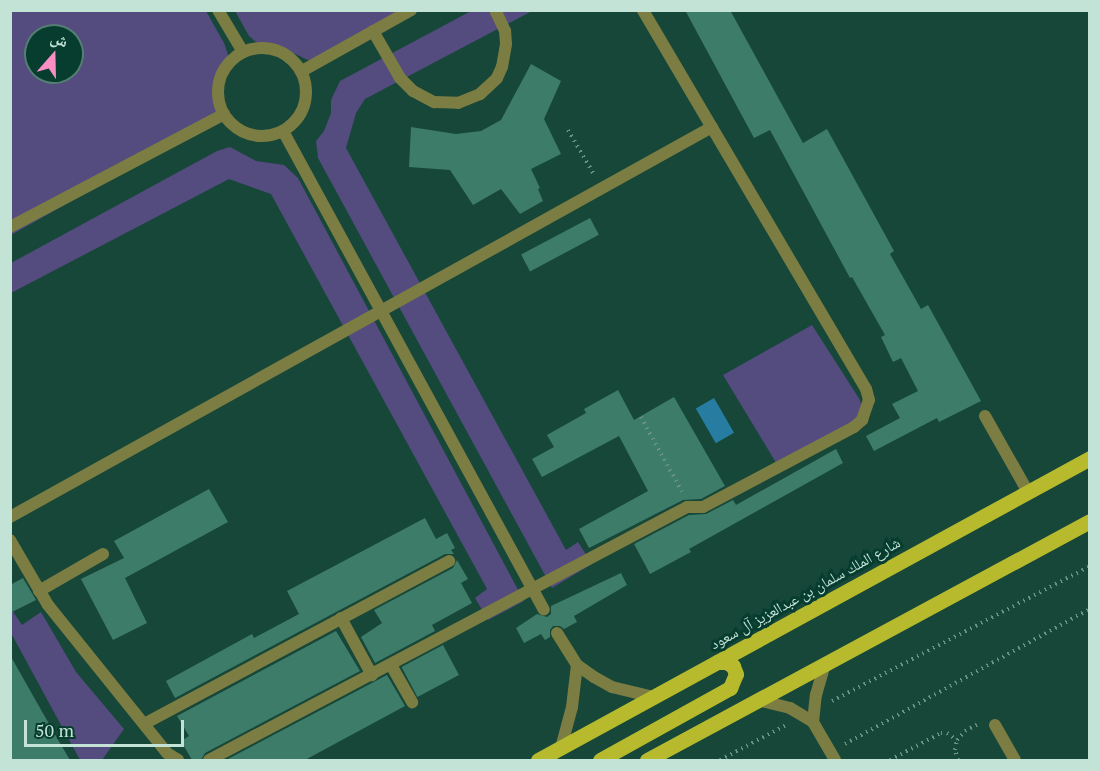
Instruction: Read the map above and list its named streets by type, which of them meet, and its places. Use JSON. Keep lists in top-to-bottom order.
{
  "streets": {
    "main road": ["شارع الملك سلمان بن عبدالعزيز آل سعود"]
  },
  "scale_bar": "50 m",
  "north": "top"
}
